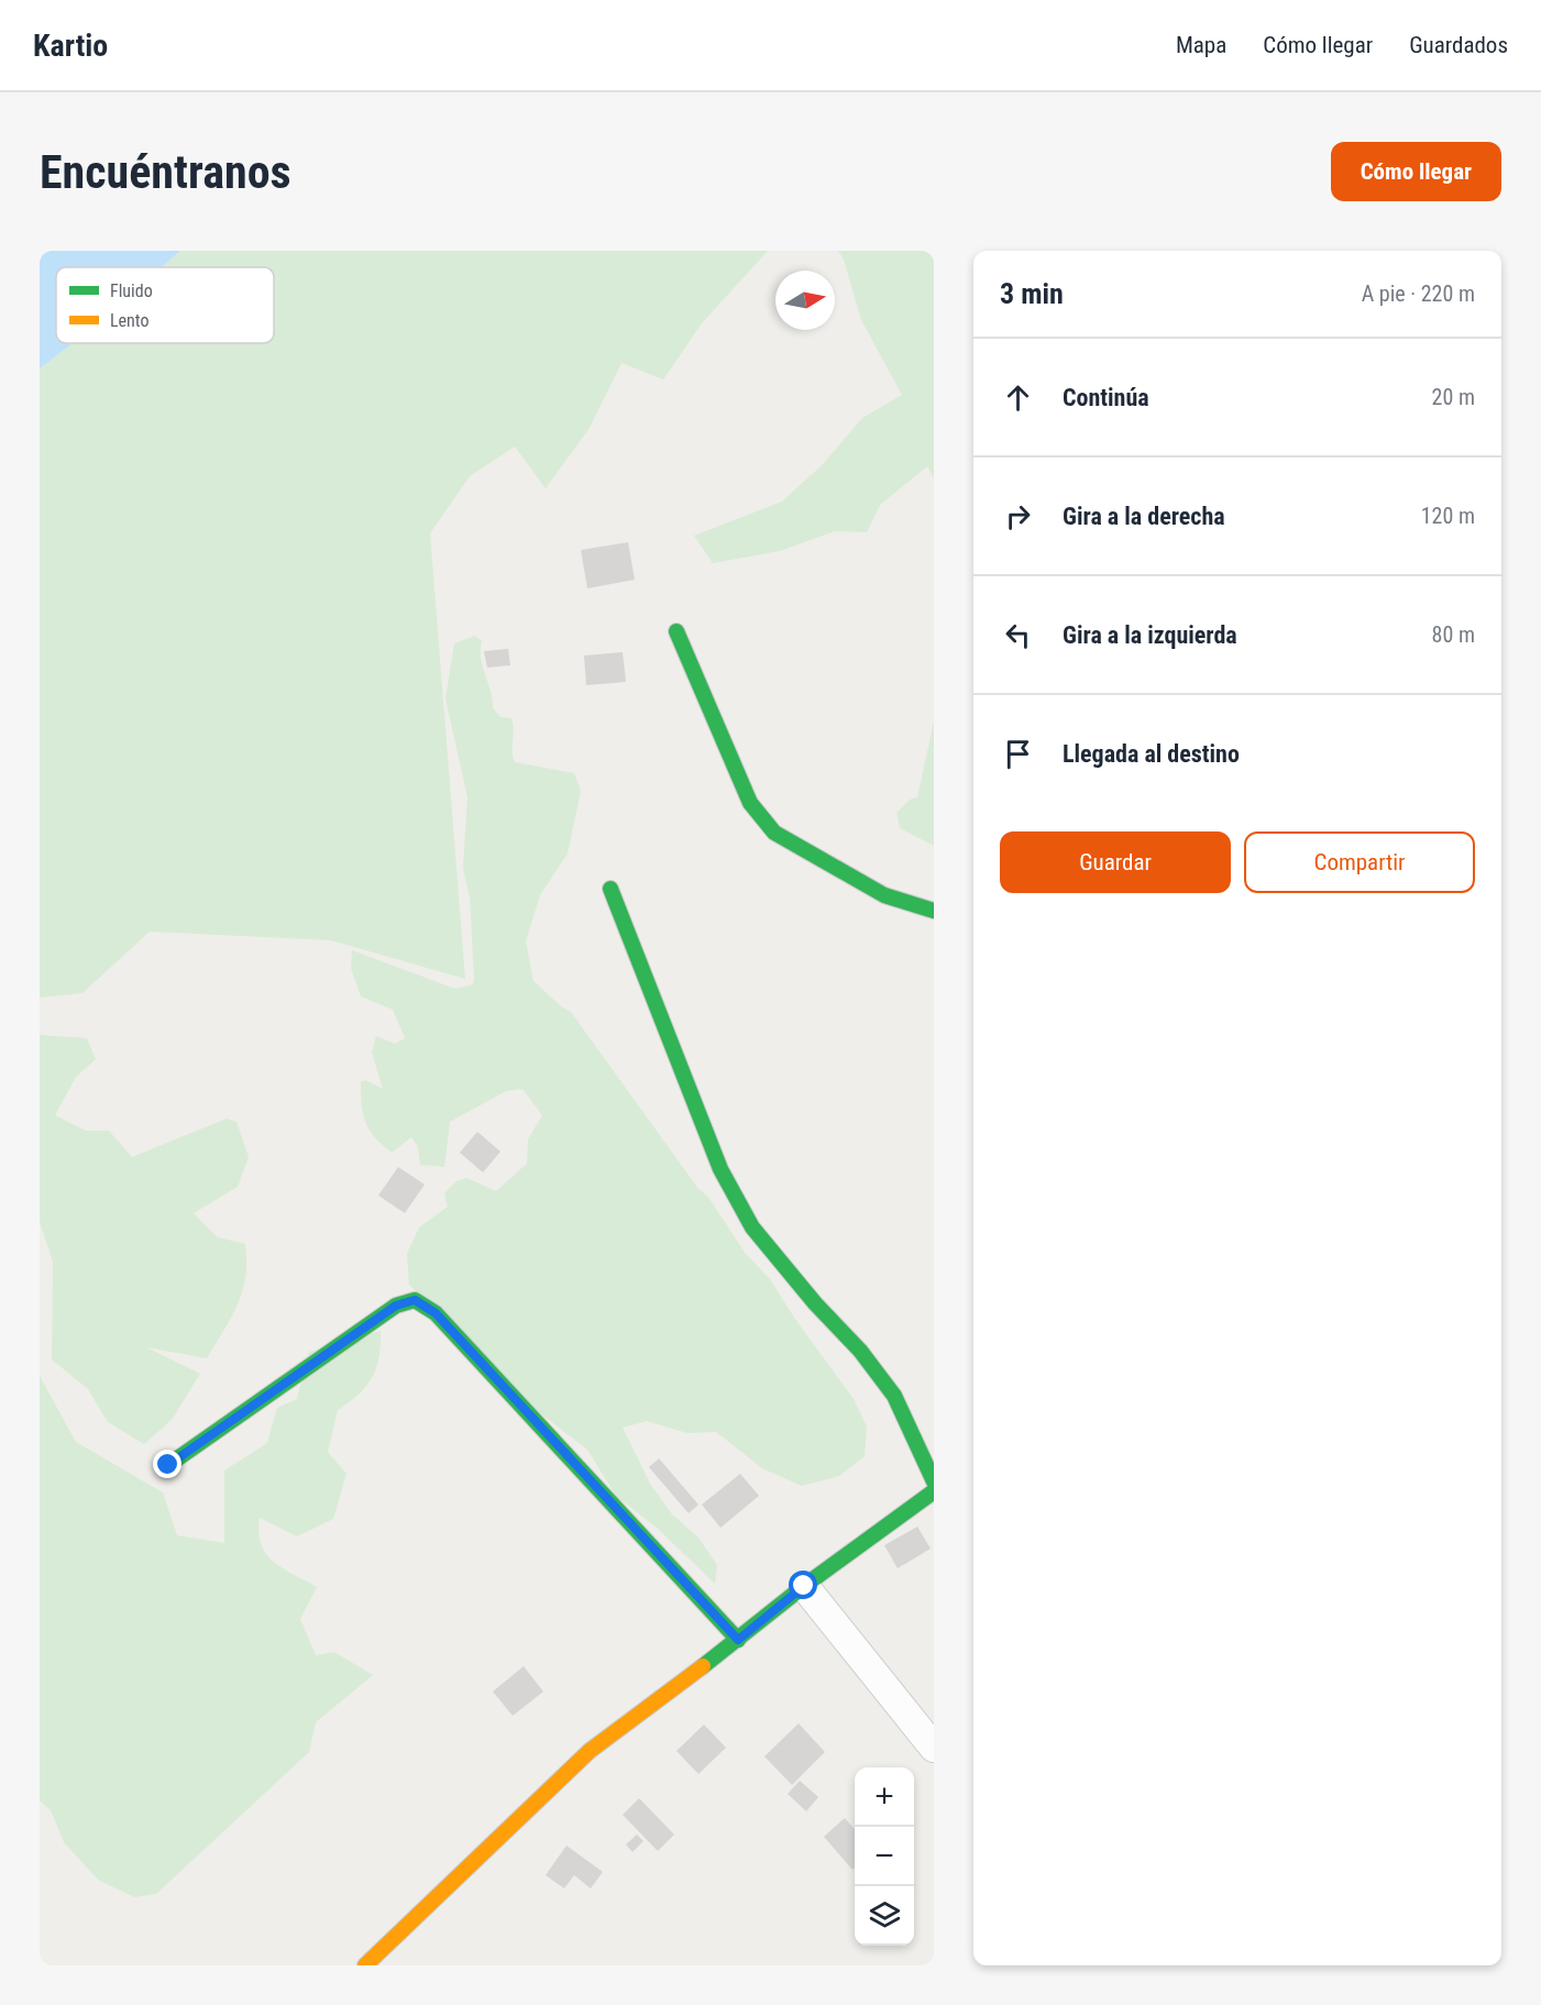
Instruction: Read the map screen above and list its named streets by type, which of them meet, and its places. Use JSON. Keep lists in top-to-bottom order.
{
  "legend": ["Fluido", "Lento"],
  "north": "right",
  "page": {
    "header": "Kartio",
    "nav": ["Mapa", "Cómo llegar", "Guardados"],
    "buttons": [
      "Cómo llegar",
      ["Guardar", "Compartir"]
    ],
    "title": "Encuéntranos",
    "heading": ["3 min", "A pie · 220 m"],
    "list": [
      ["Continúa", "20 m"],
      ["Gira a la derecha", "120 m"],
      ["Gira a la izquierda", "80 m"],
      "Llegada al destino"
    ],
    "map_buttons": ["+", "−"]
  }
}
